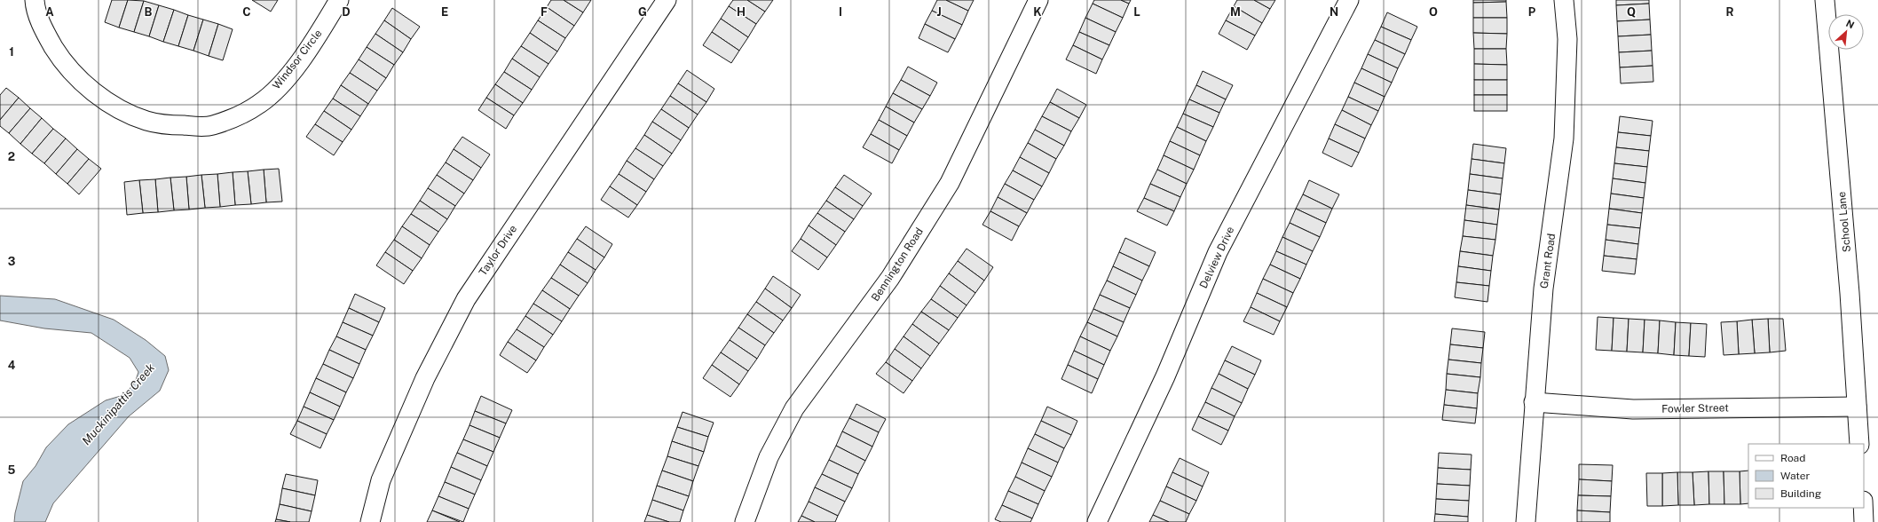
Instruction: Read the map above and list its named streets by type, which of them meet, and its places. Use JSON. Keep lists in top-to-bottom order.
{
  "streets": {
    "street": [
      "Windsor Circle",
      "School Lane",
      "Taylor Drive",
      "Delview Drive",
      "Grant Road",
      "Bennington Road",
      "Fowler Street"
    ]
  },
  "crossings": [
    ["School Lane", "Fowler Street"],
    ["Grant Road", "Fowler Street"]
  ],
  "water": ["Muckinipattis Creek"],
  "legend": ["Road", "Water", "Building"],
  "north": "top right",
  "grid": {
    "columns": [
      "A",
      "B",
      "C",
      "D",
      "E",
      "F",
      "G",
      "H",
      "I",
      "J",
      "K",
      "L",
      "M",
      "N",
      "O",
      "P",
      "Q",
      "R"
    ],
    "rows": [
      "1",
      "2",
      "3",
      "4",
      "5"
    ]
  }
}
